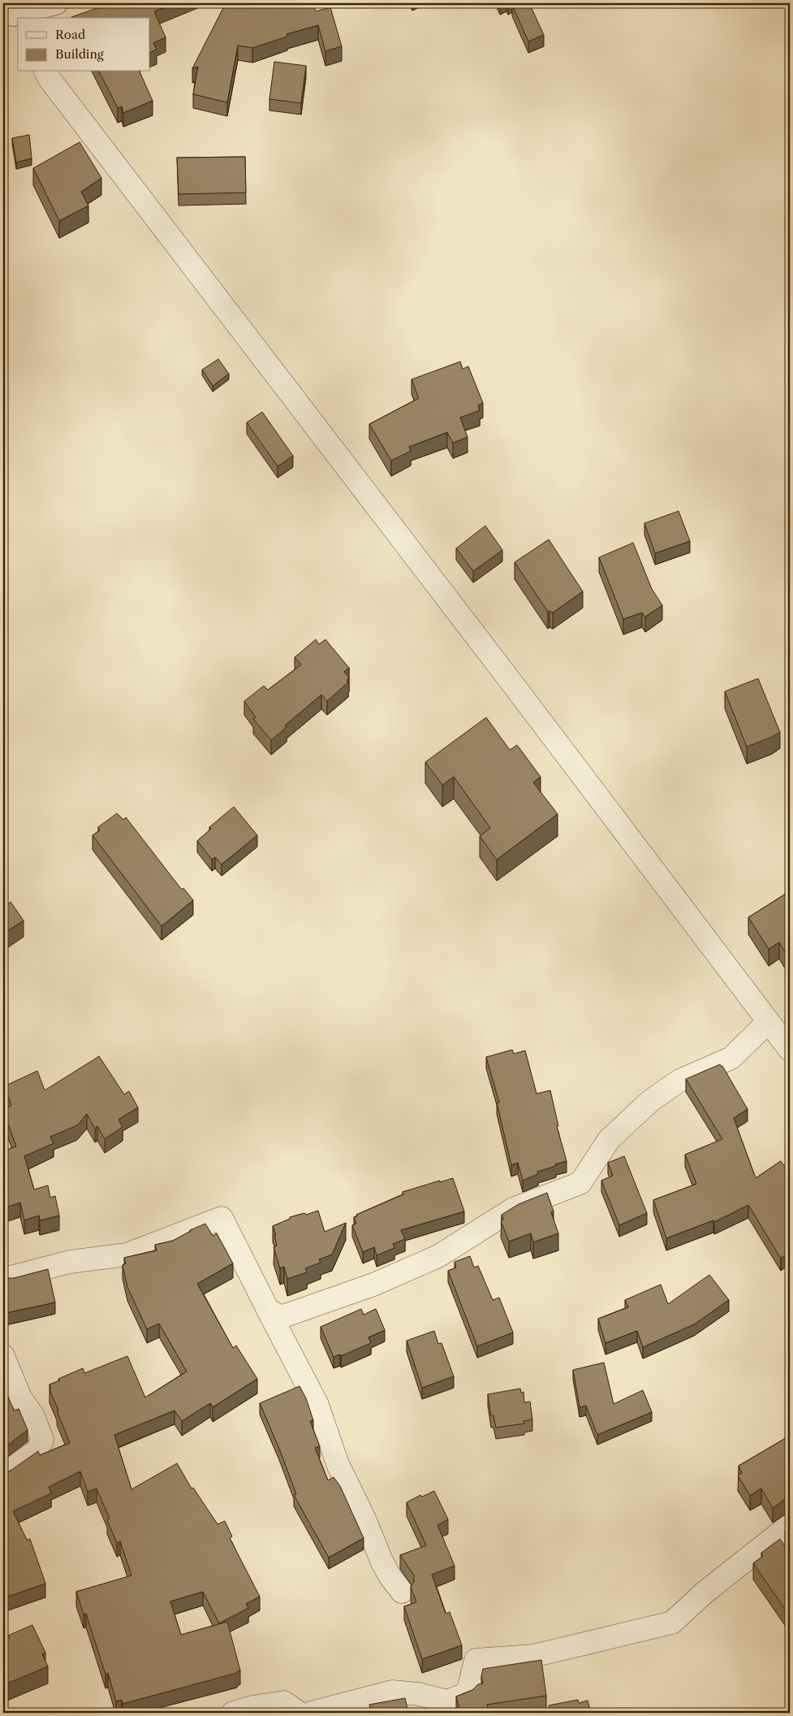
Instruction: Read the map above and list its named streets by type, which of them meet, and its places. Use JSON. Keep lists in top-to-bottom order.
{
  "legend": ["Road", "Building"]
}
